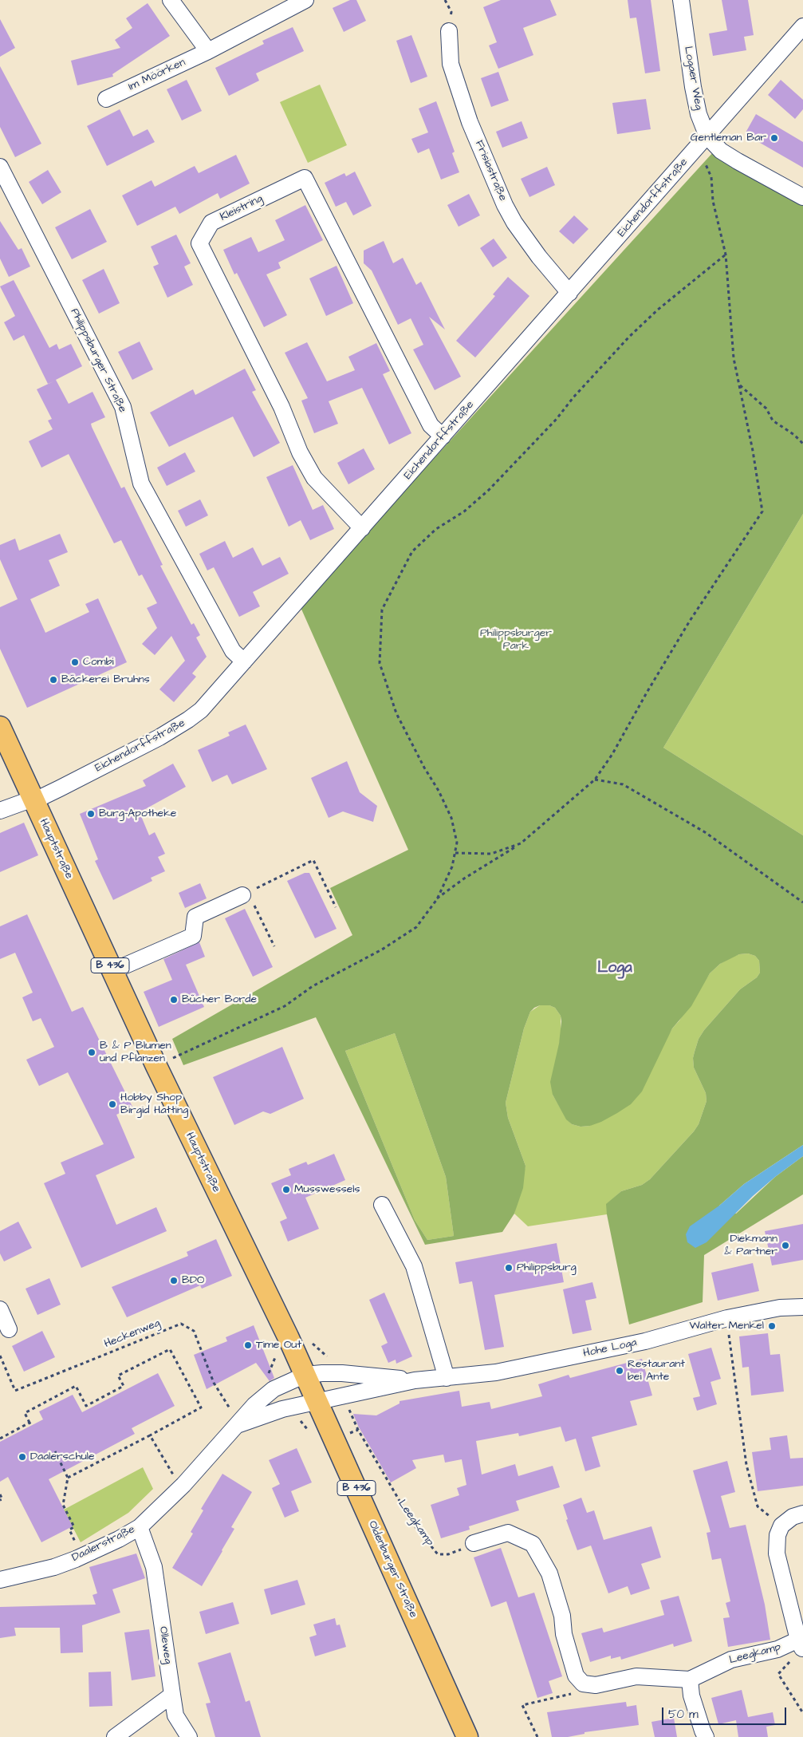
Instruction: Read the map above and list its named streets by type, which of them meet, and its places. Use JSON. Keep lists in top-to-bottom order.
{
  "streets": {
    "main road": ["Hauptstraße", "B 436", "Oldenburger Straße"],
    "street": [
      "Im Möörken",
      "Logaer Weg",
      "Frisiastraße",
      "Eichendorffstraße",
      "Kleistring",
      "Philippsburger Straße",
      "Hohe Loga",
      "Leegkamp",
      "Daalerstraße",
      "Olleweg"
    ],
    "path": ["Heckenweg"]
  },
  "crossings": [
    ["Logaer Weg", "Eichendorffstraße"],
    ["Frisiastraße", "Eichendorffstraße"],
    ["Eichendorffstraße", "Kleistring"],
    ["Eichendorffstraße", "Philippsburger Straße"],
    ["Eichendorffstraße", "Hauptstraße"],
    ["Hauptstraße", "B 436"],
    ["Hauptstraße", "Hohe Loga"],
    ["Hauptstraße", "Daalerstraße"],
    ["B 436", "Hohe Loga"],
    ["B 436", "Daalerstraße"],
    ["B 436", "Oldenburger Straße"],
    ["Heckenweg", "Daalerstraße"],
    ["Hohe Loga", "Leegkamp"],
    ["Hohe Loga", "Daalerstraße"],
    ["Hohe Loga", "Oldenburger Straße"],
    ["Daalerstraße", "Oldenburger Straße"],
    ["Daalerstraße", "Olleweg"]
  ],
  "districts": ["Loga"],
  "parks": ["Philippsburger Park"],
  "places": [
    "Gentleman Bar",
    "Combi",
    "Bäckerei Bruhns",
    "Burg-Apotheke",
    "Bücher Borde",
    "B & P Blumen und Pflanzen",
    "Hobby Shop Birgid Hatting",
    "Musswessels",
    "Diekmann & Partner",
    "Philippsburg",
    "BDO",
    "Walter Menkel",
    "Time Out",
    "Restaurant bei Ante",
    "Daalerschule"
  ],
  "scale_bar": "50 m"
}
